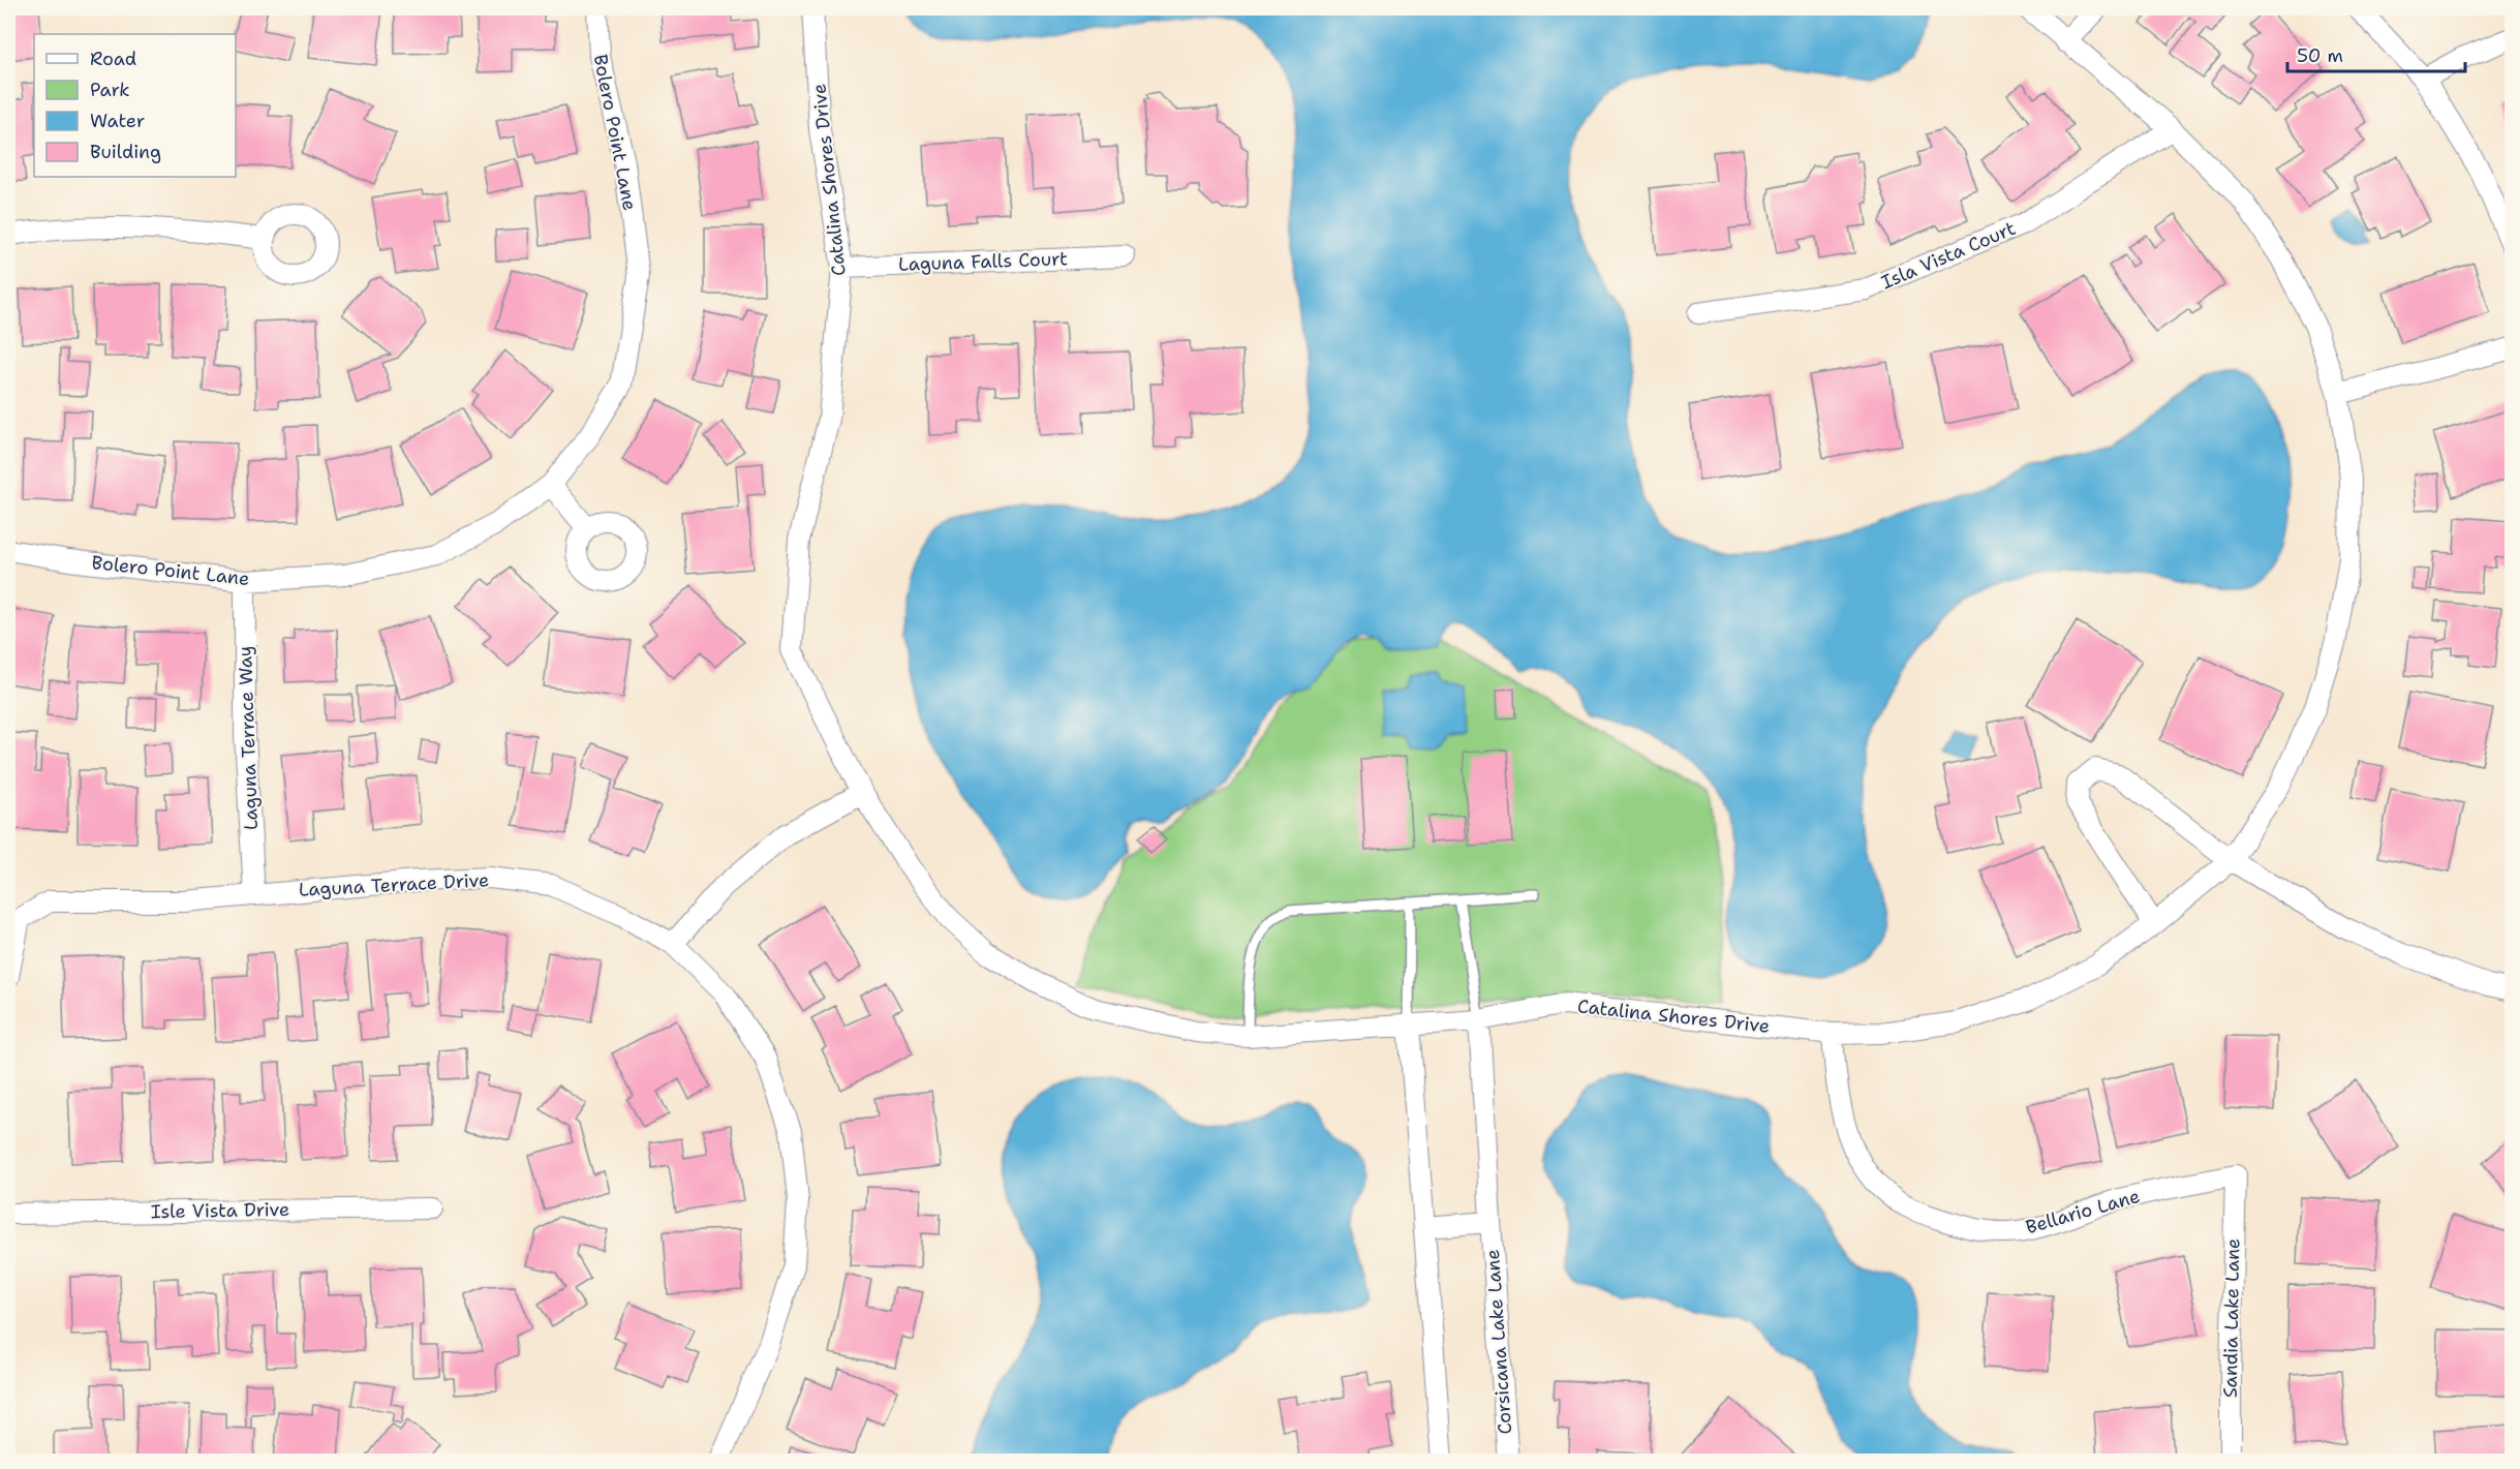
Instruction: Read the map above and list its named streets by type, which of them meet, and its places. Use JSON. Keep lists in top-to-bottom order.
{
  "streets": {
    "street": [
      "Bolero Point Lane",
      "Catalina Shores Drive",
      "Isla Vista Court",
      "Laguna Falls Court",
      "Laguna Terrace Way",
      "Laguna Terrace Drive",
      "Isle Vista Drive",
      "Bellario Lane",
      "Sandia Lake Lane",
      "Corsicana Lake Lane"
    ]
  },
  "crossings": [
    ["Bolero Point Lane", "Laguna Terrace Way"],
    ["Catalina Shores Drive", "Isla Vista Court"],
    ["Catalina Shores Drive", "Laguna Falls Court"],
    ["Catalina Shores Drive", "Bellario Lane"],
    ["Catalina Shores Drive", "Corsicana Lake Lane"],
    ["Laguna Terrace Way", "Laguna Terrace Drive"],
    ["Bellario Lane", "Sandia Lake Lane"]
  ],
  "legend": [
    "Road",
    "Park",
    "Water",
    "Building"
  ],
  "scale_bar": "50 m"
}
